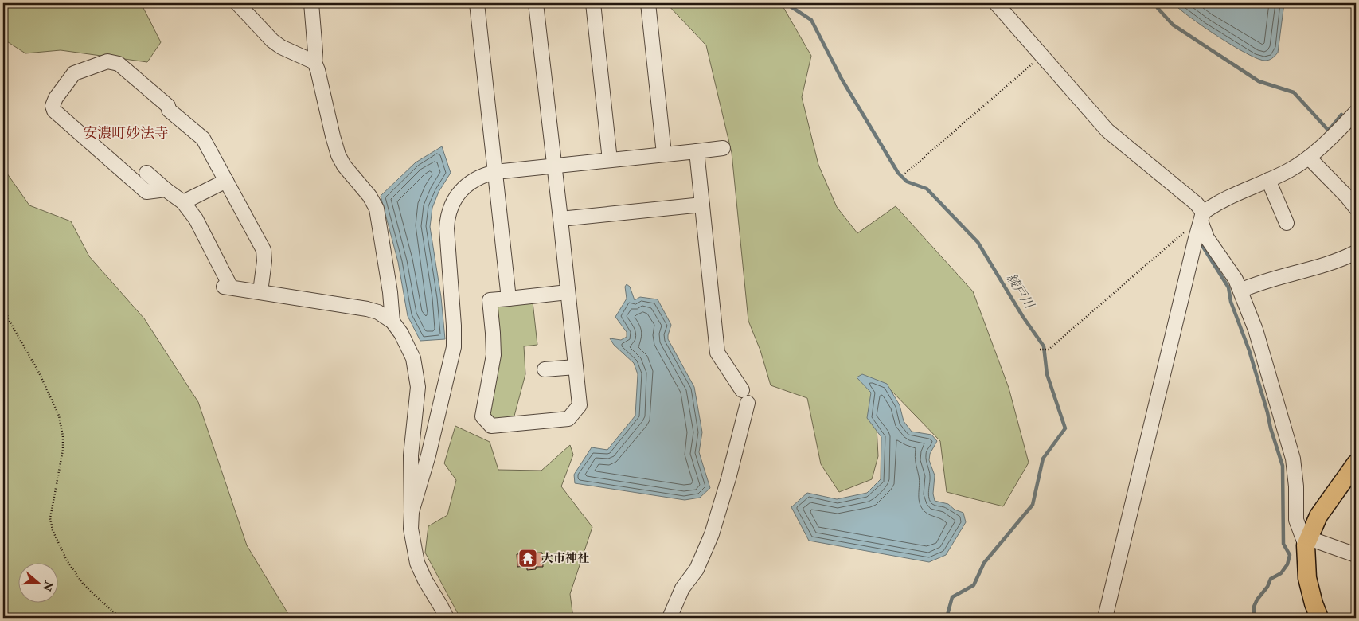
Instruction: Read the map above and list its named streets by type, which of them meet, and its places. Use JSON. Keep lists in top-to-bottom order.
{
  "districts": ["安濃町妙法寺"],
  "water": ["綾戸川"],
  "places": {
    "temple": ["大市神社"]
  },
  "north": "right"
}
